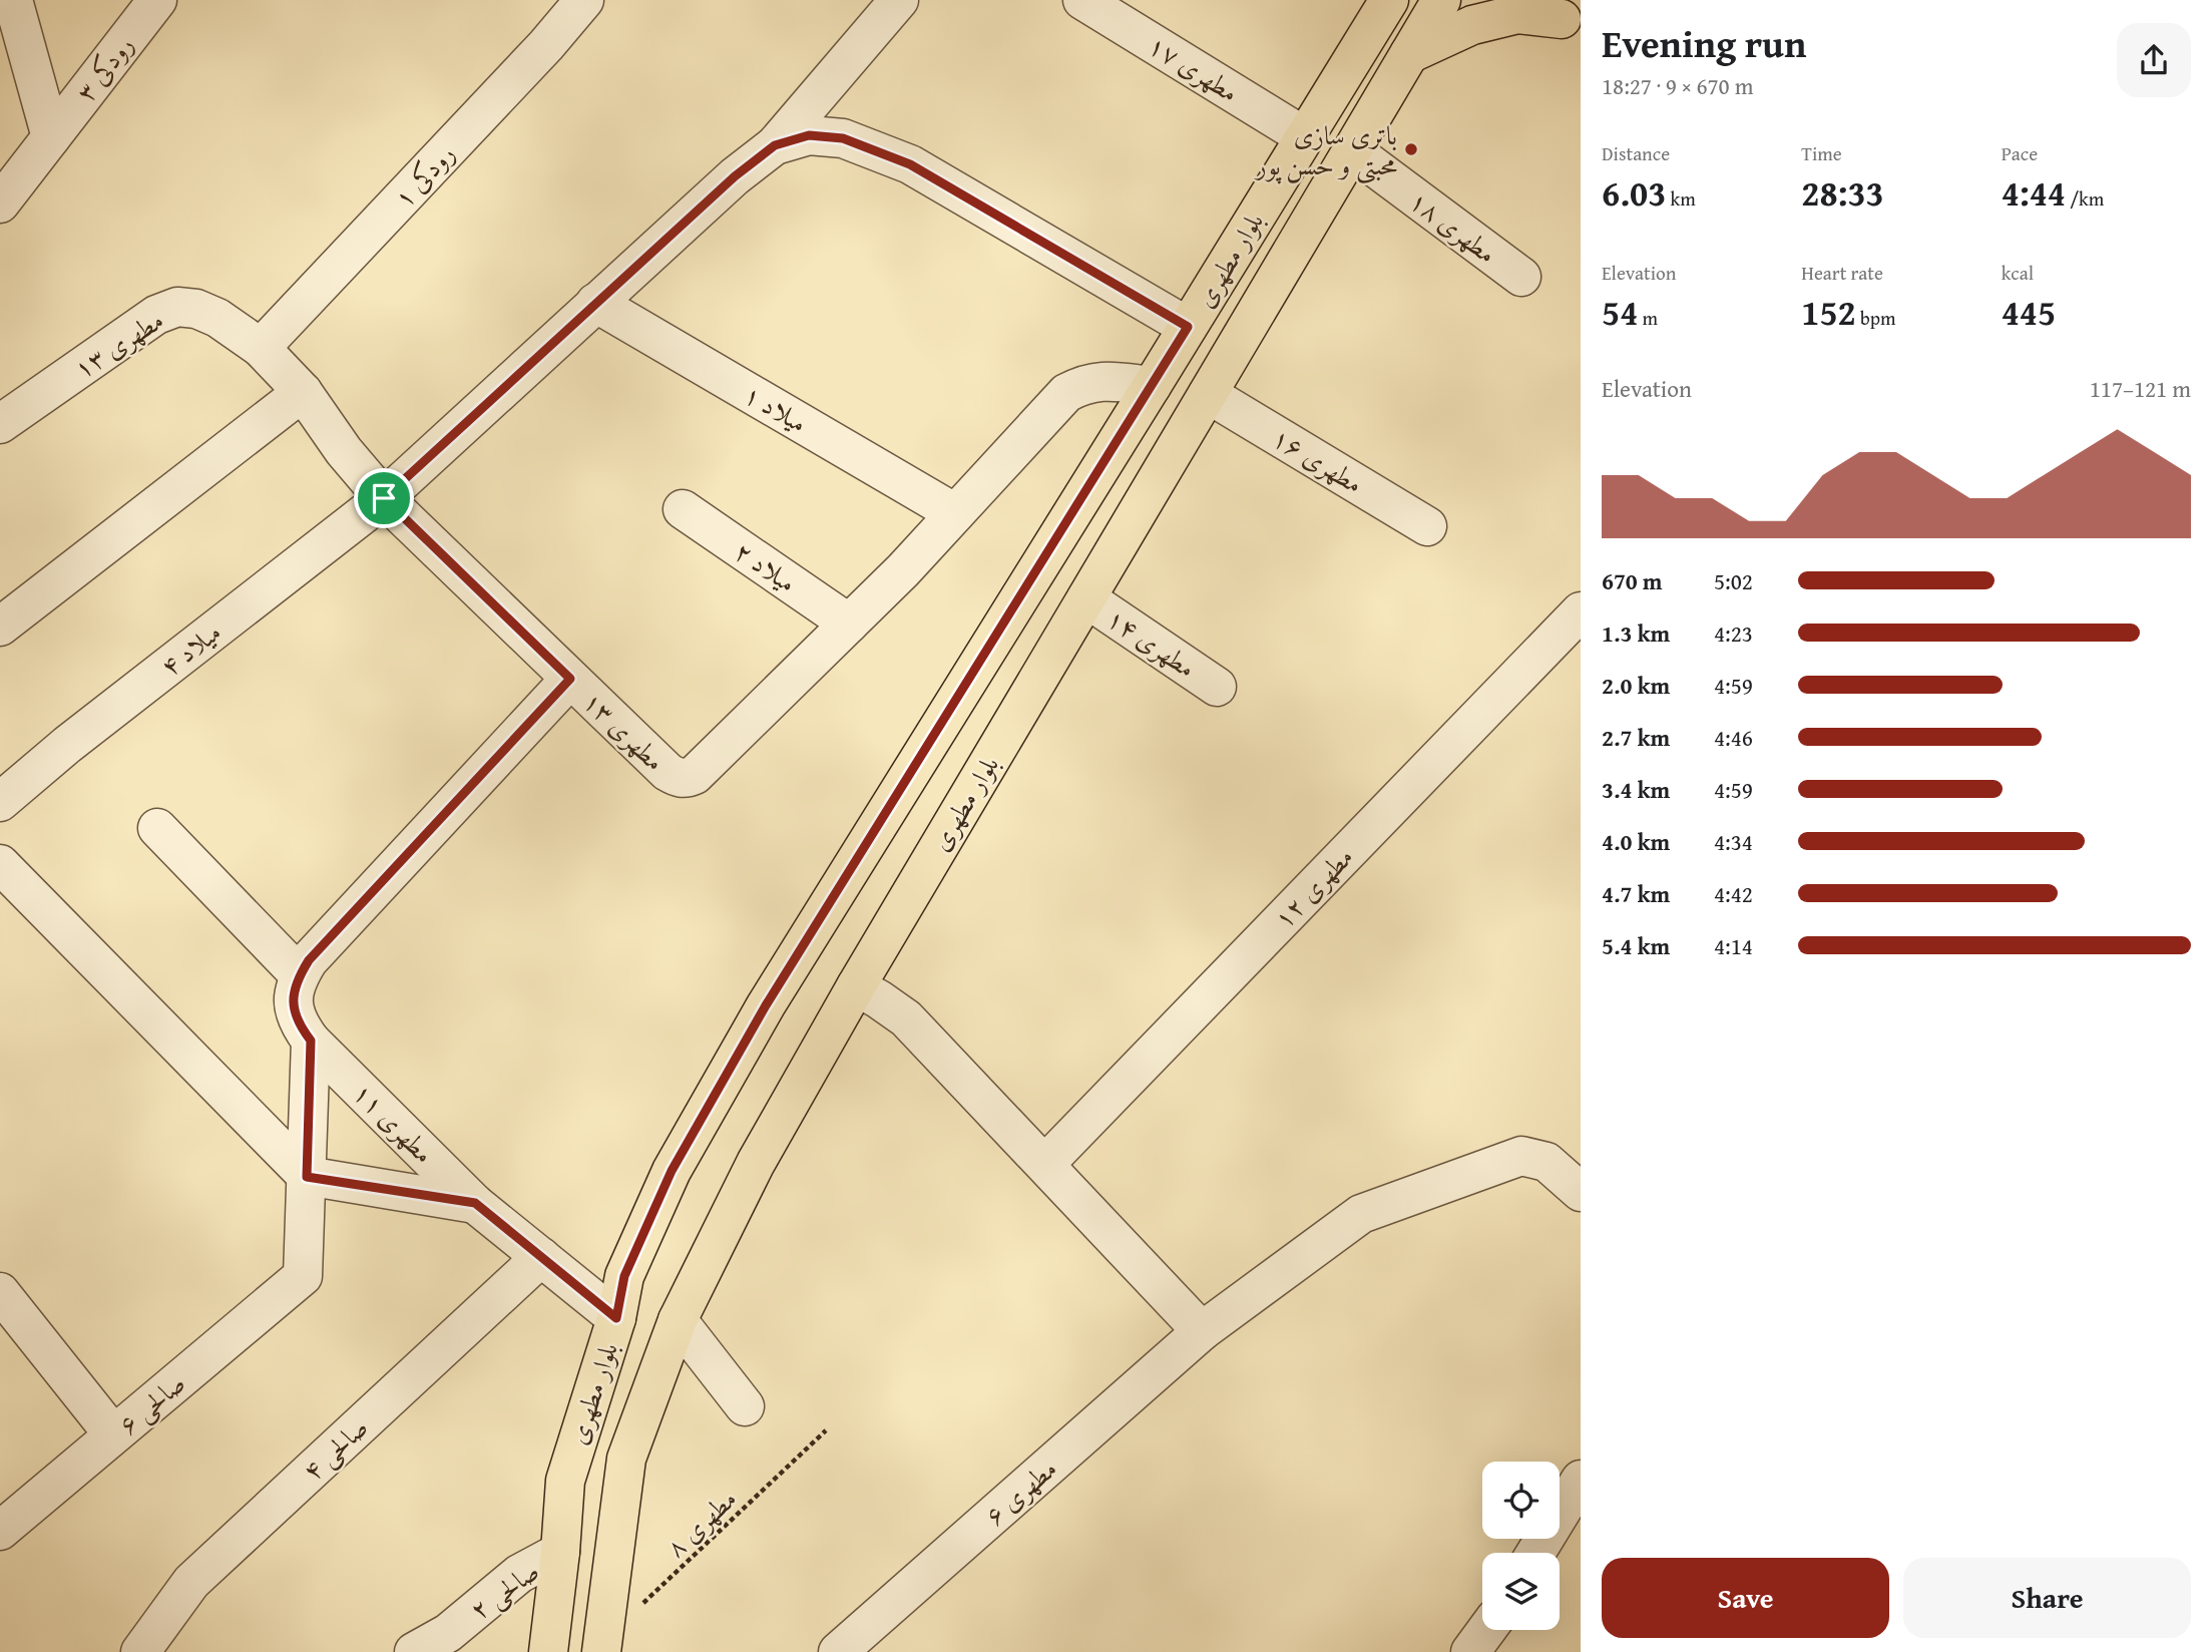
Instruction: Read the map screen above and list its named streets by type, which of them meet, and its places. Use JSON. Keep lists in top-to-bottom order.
{
  "streets": {
    "main road": ["بلوار مطهری"],
    "street": [
      "رودکی ۳",
      "مطهری ۱۷",
      "رودکی ۱",
      "مطهری ۱۸",
      "مطهری ۱۳",
      "میلاد ۱",
      "مطهری ۱۶",
      "میلاد ۲",
      "مطهری ۱۴",
      "میلاد ۴",
      "مطهری ۱۲",
      "مطهری ۱۱",
      "صالحی ۶",
      "صالحی ۴",
      "مطهری ۶",
      "صالحی ۲"
    ],
    "path": ["مطهری ۸"]
  },
  "crossings": [
    ["مطهری ۱۷", "بلوار مطهری"],
    ["رودکی ۱", "مطهری ۱۳"],
    ["مطهری ۱۸", "بلوار مطهری"],
    ["بلوار مطهری", "مطهری ۱۳"],
    ["بلوار مطهری", "مطهری ۱۶"],
    ["بلوار مطهری", "مطهری ۱۴"],
    ["بلوار مطهری", "مطهری ۱۱"],
    ["بلوار مطهری", "صالحی ۲"],
    ["مطهری ۱۳", "میلاد ۱"],
    ["مطهری ۱۳", "میلاد ۲"],
    ["مطهری ۱۳", "میلاد ۴"],
    ["میلاد ۱", "میلاد ۴"],
    ["مطهری ۱۱", "صالحی ۴"]
  ],
  "places": ["باتری سازی محبتی و حسن پور"],
  "page": {
    "heading": ["Evening run", "18:27 · 9 × 670 m"],
    "stats": [
      ["Distance", "6.03 km"],
      ["Time", "28:33"],
      ["Pace", "4:44 /km"],
      ["Elevation", "54 m"],
      ["Heart rate", "152 bpm"],
      ["kcal", "445"]
    ],
    "chart": ["Elevation", "117–121 m"],
    "list": [
      {
        "name": "670 m",
        "note": "5:02"
      },
      {
        "name": "1.3 km",
        "note": "4:23"
      },
      {
        "name": "2.0 km",
        "note": "4:59"
      },
      {
        "name": "2.7 km",
        "note": "4:46"
      },
      {
        "name": "3.4 km",
        "note": "4:59"
      },
      {
        "name": "4.0 km",
        "note": "4:34"
      },
      {
        "name": "4.7 km",
        "note": "4:42"
      },
      {
        "name": "5.4 km",
        "note": "4:14"
      }
    ],
    "buttons": ["Save", "Share"]
  }
}
